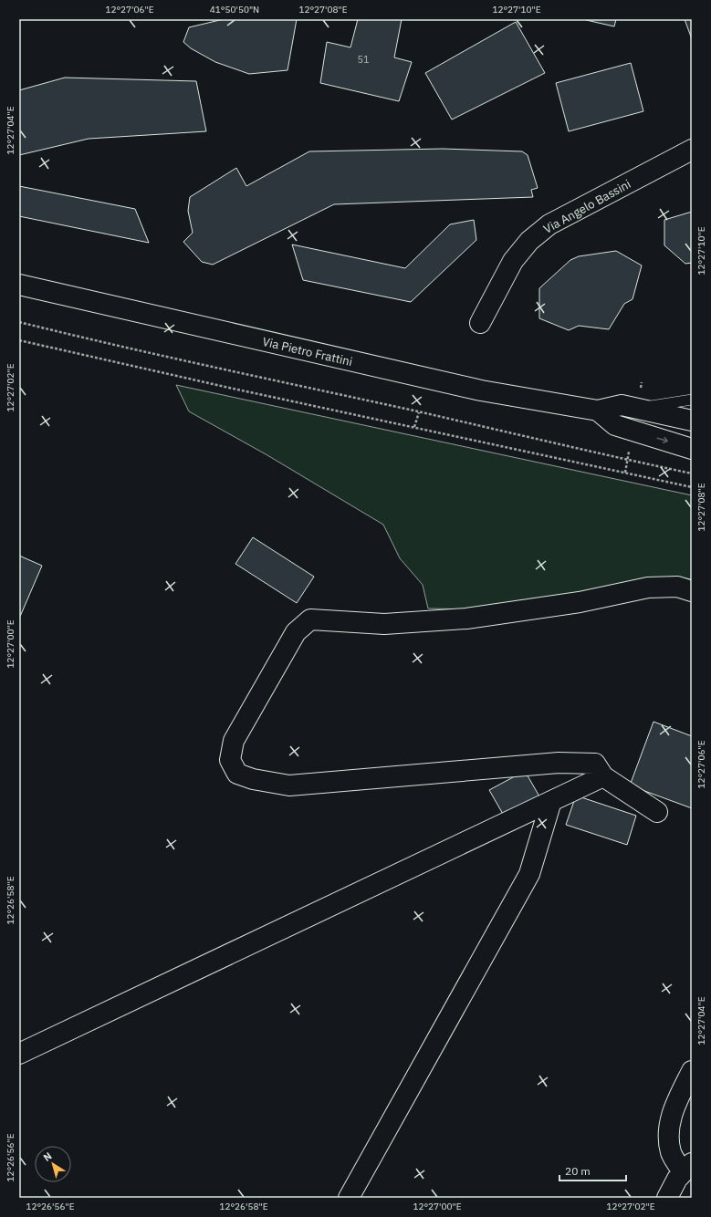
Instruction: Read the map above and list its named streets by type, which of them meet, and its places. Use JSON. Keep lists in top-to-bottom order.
{
  "streets": {
    "street": ["Via Angelo Bassini", "Via Pietro Frattini"]
  },
  "house_numbers": ["51"],
  "scale_bar": "20 m",
  "north": "top left",
  "coordinates": [
    "12°27'06\"E",
    "41°50'50\"N",
    "12°27'08\"E",
    "12°27'10\"E",
    "12°27'04\"E",
    "12°27'02\"E",
    "12°27'00\"E",
    "12°26'58\"E",
    "12°26'56\"E"
  ]
}
